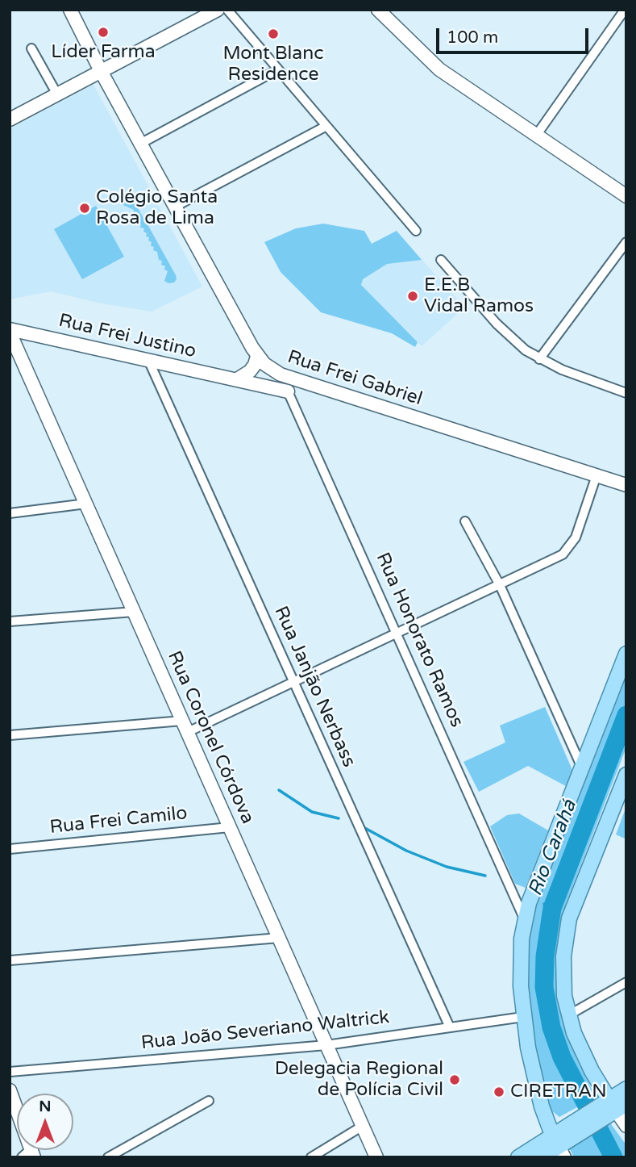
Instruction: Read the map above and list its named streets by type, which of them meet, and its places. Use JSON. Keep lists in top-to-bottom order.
{
  "streets": {
    "street": [
      "Rua Frei Justino",
      "Rua Frei Gabriel",
      "Rua Honorato Ramos",
      "Rua Janjão Nerbass",
      "Rua Coronel Córdova",
      "Rua Frei Camilo",
      "Rua João Severiano Waltrick"
    ]
  },
  "crossings": [
    ["Rua Frei Justino", "Rua Honorato Ramos"],
    ["Rua Frei Justino", "Rua Janjão Nerbass"],
    ["Rua Frei Justino", "Rua Coronel Córdova"],
    ["Rua Frei Gabriel", "Rua Honorato Ramos"],
    ["Rua Janjão Nerbass", "Rua João Severiano Waltrick"],
    ["Rua Coronel Córdova", "Rua Frei Camilo"],
    ["Rua Coronel Córdova", "Rua João Severiano Waltrick"]
  ],
  "water": ["Rio Carahá"],
  "places": [
    "Líder Farma",
    "Mont Blanc Residence",
    "Colégio Santa Rosa de Lima",
    "E.E.B Vidal Ramos",
    "Delegacia Regional de Polícia Civil",
    "CIRETRAN"
  ],
  "scale_bar": "100 m",
  "north": "top"
}
